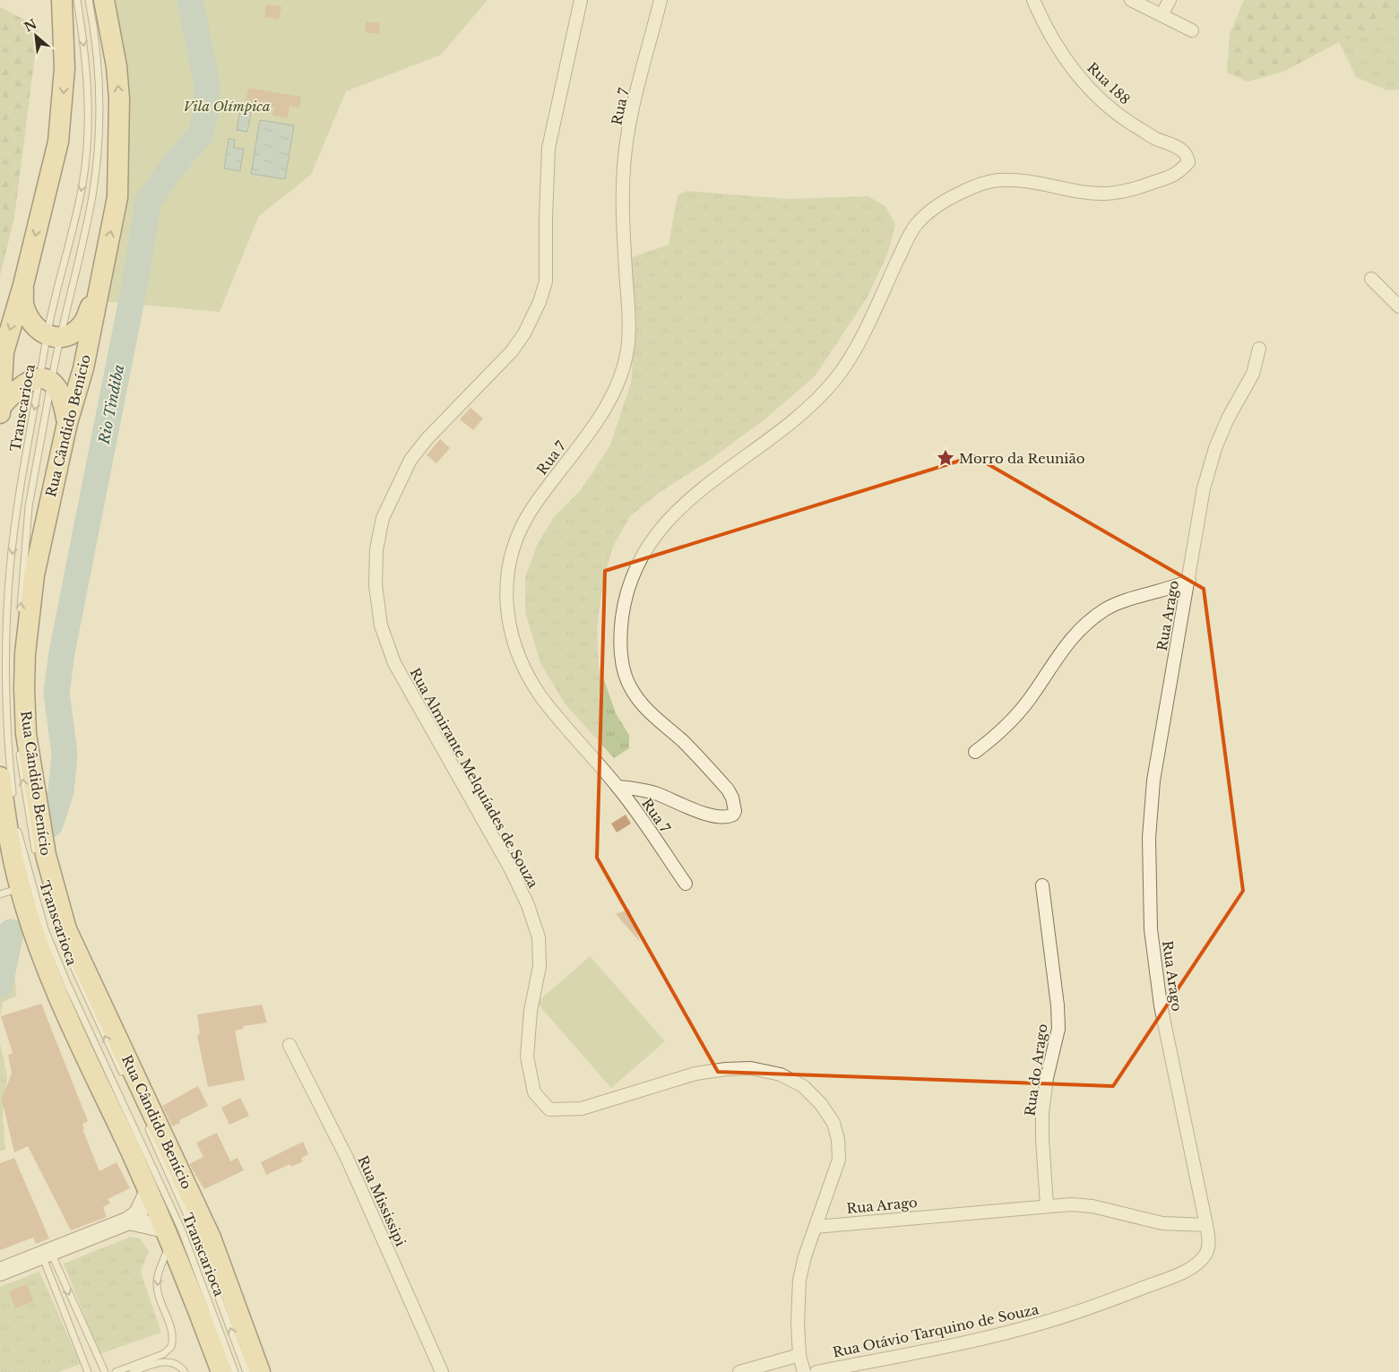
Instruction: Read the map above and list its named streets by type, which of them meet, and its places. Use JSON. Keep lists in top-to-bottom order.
{
  "streets": {
    "main road": ["Rua Cândido Benício"],
    "street": [
      "Rua 188",
      "Rua 7",
      "Rua Arago",
      "Rua Almirante Melquíades de Souza",
      "Rua do Arago",
      "Rua Mississipi",
      "Rua Otávio Tarquino de Souza"
    ],
    "lane": ["Transcarioca"]
  },
  "crossings": [
    ["Rua 188", "Rua 7"],
    ["Rua Arago", "Rua Almirante Melquíades de Souza"],
    ["Rua Arago", "Rua do Arago"],
    ["Rua Arago", "Rua Otávio Tarquino de Souza"]
  ],
  "water": ["Rio Tindiba"],
  "parks": ["Vila Olímpica"],
  "places": {
    "place": ["Morro da Reunião"]
  },
  "north": "top left"
}
